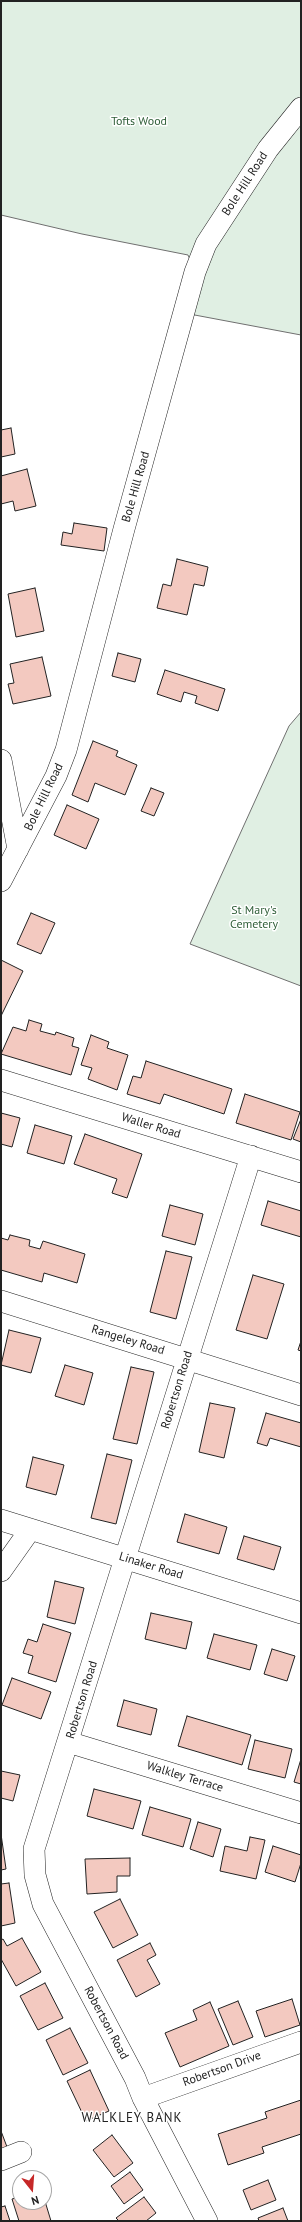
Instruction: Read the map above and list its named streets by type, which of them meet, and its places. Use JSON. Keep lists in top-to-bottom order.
{
  "streets": {
    "street": [
      "Bole Hill Road",
      "Waller Road",
      "Rangeley Road",
      "Robertson Road",
      "Linaker Road",
      "Walkley Terrace",
      "Robertson Drive"
    ]
  },
  "crossings": [
    ["Waller Road", "Robertson Road"],
    ["Rangeley Road", "Robertson Road"],
    ["Robertson Road", "Linaker Road"],
    ["Robertson Road", "Walkley Terrace"],
    ["Robertson Road", "Robertson Drive"]
  ],
  "districts": ["WALKLEY BANK"],
  "parks": ["Tofts Wood", "St Mary's Cemetery"],
  "north": "bottom"
}
